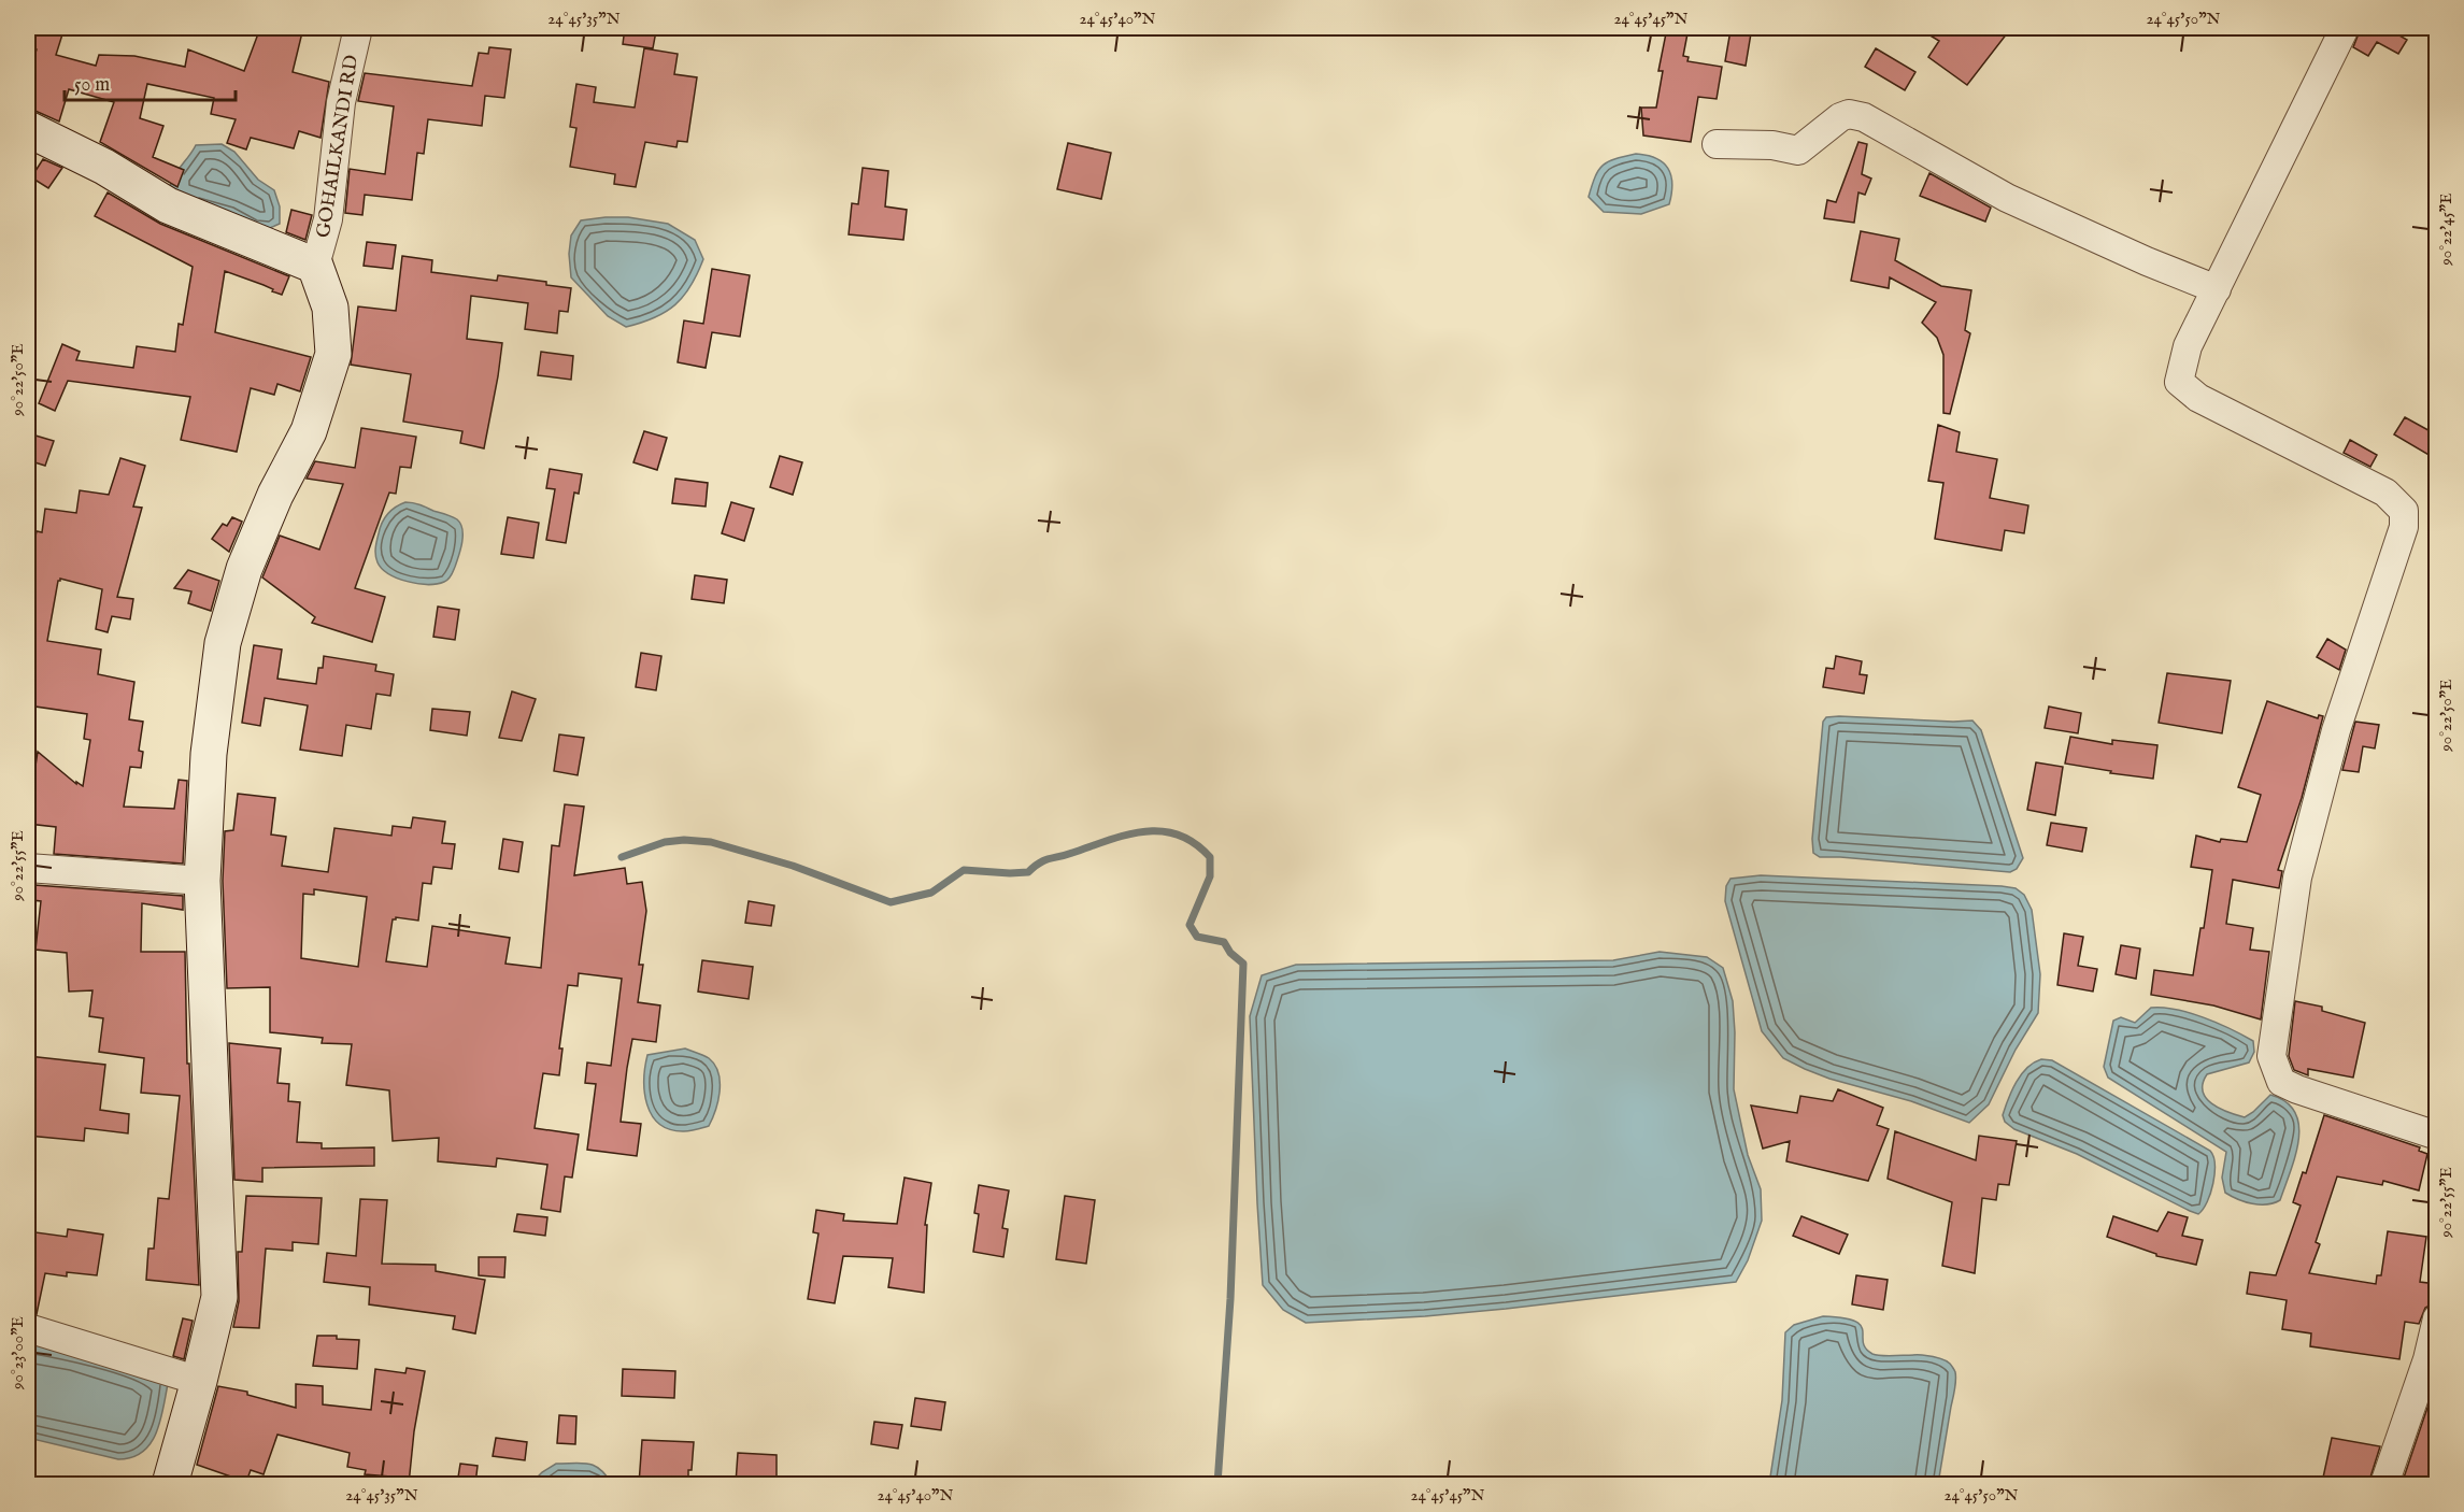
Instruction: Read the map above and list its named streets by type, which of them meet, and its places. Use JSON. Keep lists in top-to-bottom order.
{
  "streets": {
    "street": ["GOHAILKANDI RD"]
  },
  "scale_bar": "50 m",
  "coordinates": [
    "24°45'35\"N",
    "24°45'40\"N",
    "24°45'45\"N",
    "24°45'50\"N",
    "90°22'45\"E",
    "90°22'50\"E",
    "90°22'55\"E",
    "90°23'00\"E"
  ]
}
